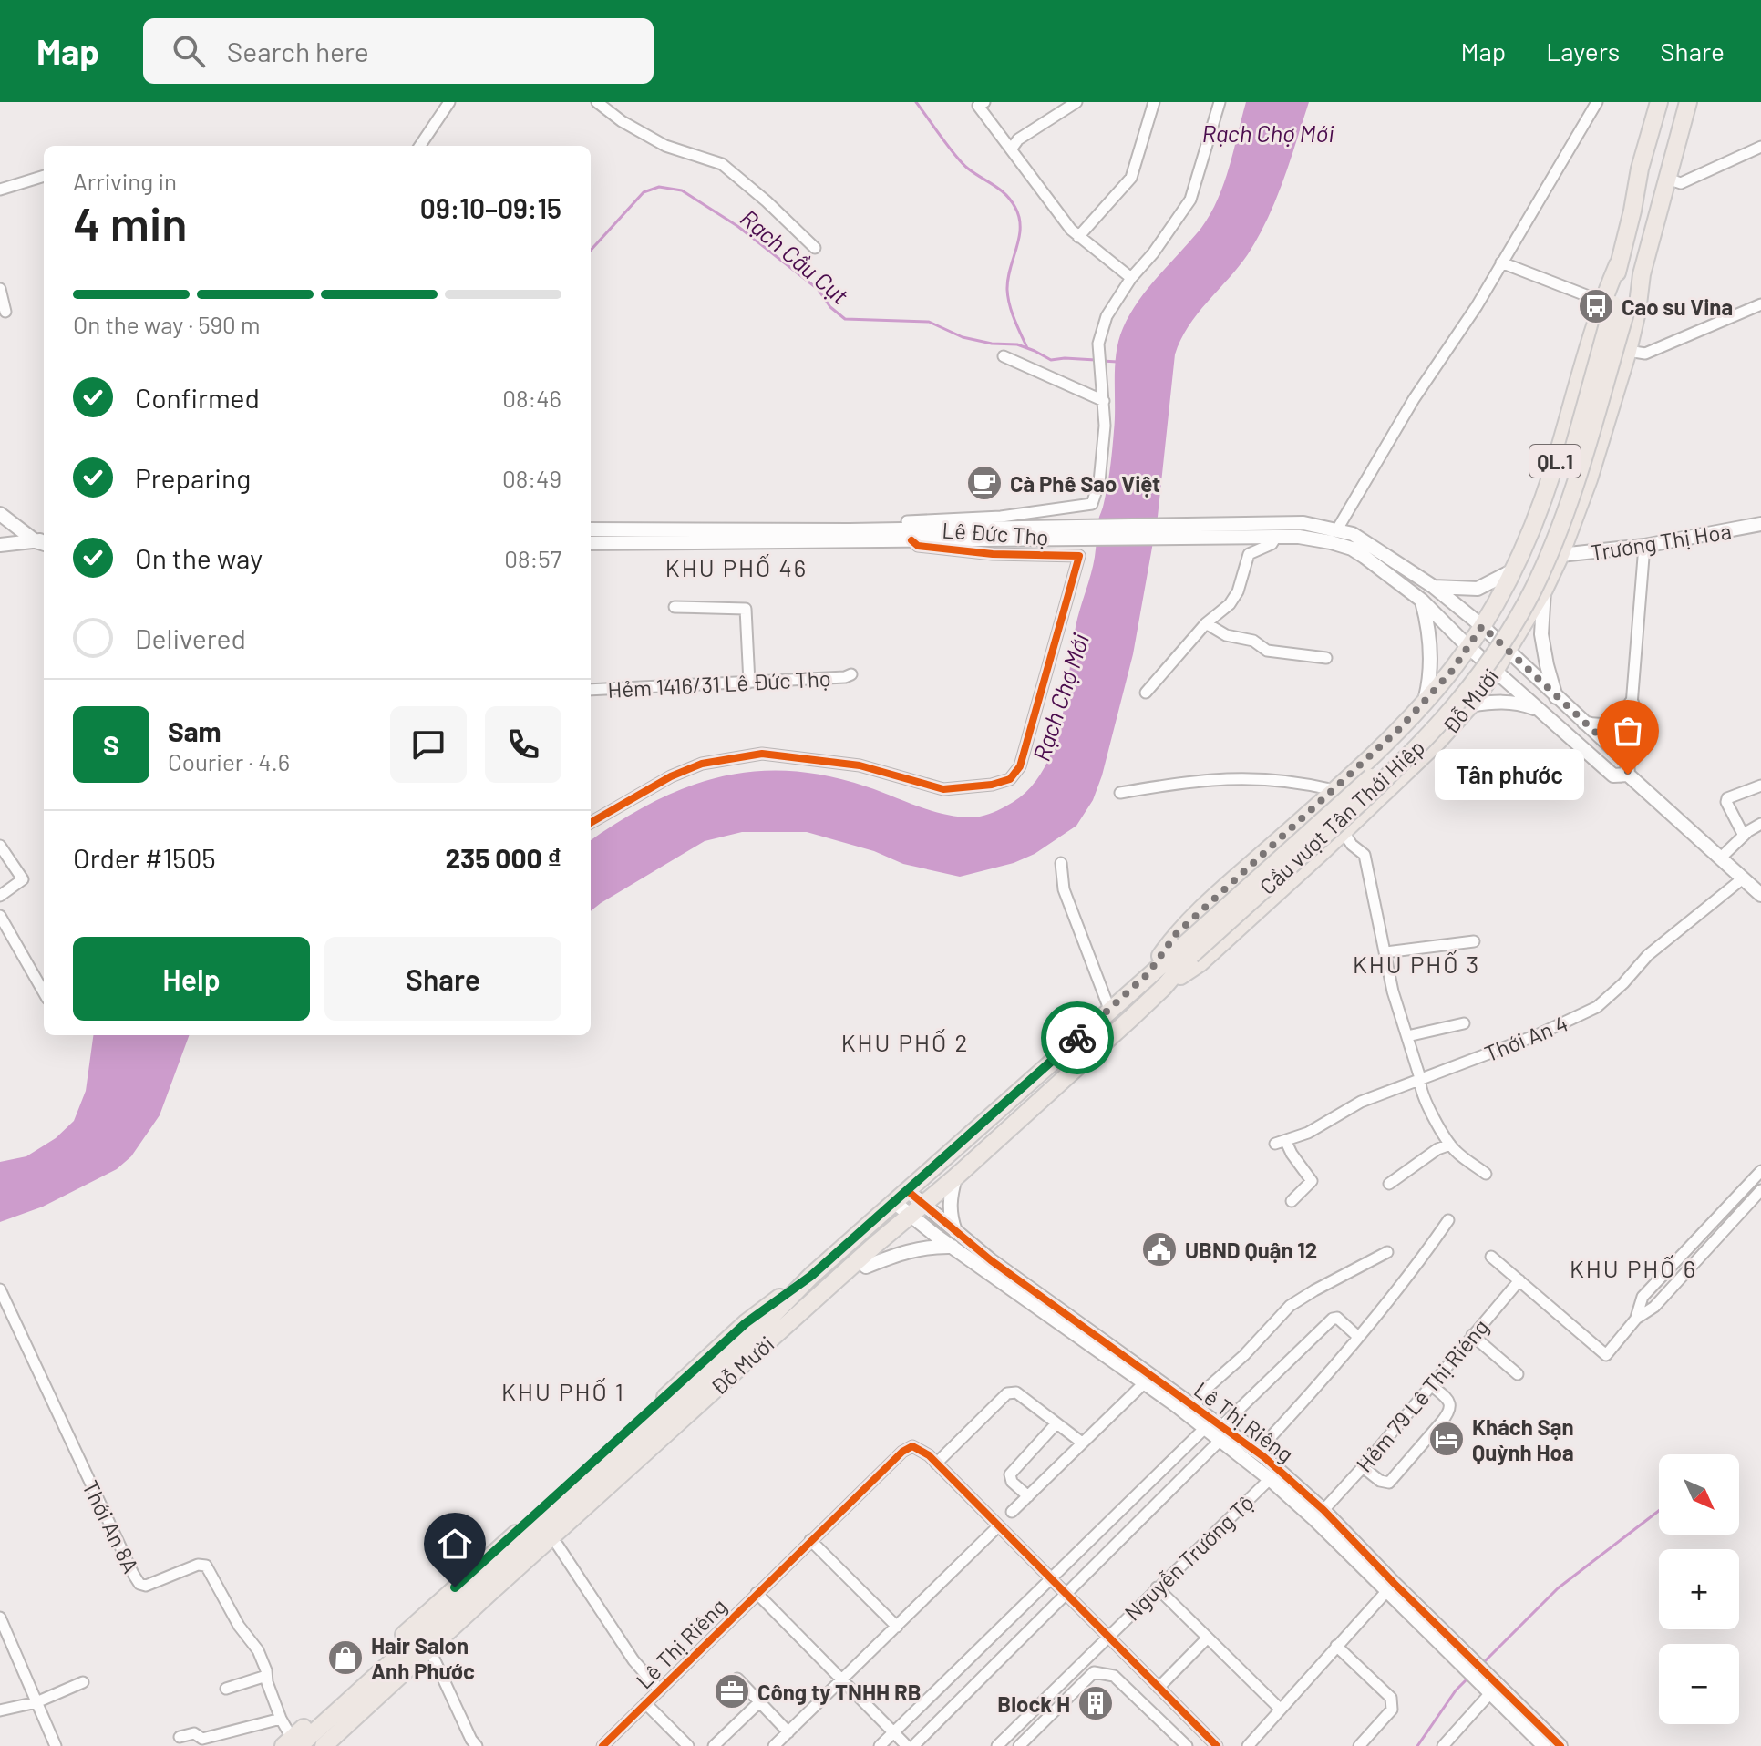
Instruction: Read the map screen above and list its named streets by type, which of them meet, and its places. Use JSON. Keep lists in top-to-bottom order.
{
  "streets": {
    "highway": ["QL.1", "Đỗ Mười", "Cầu vượt Tân Thới Hiệp"],
    "main road": ["Lê Đức Thọ", "Trương Thị Hoa", "Lê Thị Riêng"],
    "street": [
      "Hẻm 1416/31 Lê Đức Thọ",
      "Thới An 4",
      "Hẻm 79 Lê Thị Riêng",
      "Thới An 8A",
      "Nguyễn Trường Tộ"
    ]
  },
  "crossings": [
    ["QL.1", "Đỗ Mười"],
    ["Trương Thị Hoa", "Đỗ Mười"],
    ["Đỗ Mười", "Cầu vượt Tân Thới Hiệp"],
    ["Đỗ Mười", "Lê Thị Riêng"],
    ["Đỗ Mười", "Thới An 8A"],
    ["Hẻm 79 Lê Thị Riêng", "Lê Thị Riêng"],
    ["Lê Thị Riêng", "Nguyễn Trường Tộ"]
  ],
  "districts": [
    "KHU PHỐ 46",
    "KHU PHỐ 3",
    "KHU PHỐ 2",
    "KHU PHỐ 6",
    "KHU PHỐ 1"
  ],
  "water": ["Rạch Chợ Mới", "Rạch Cầu Cụt"],
  "places": {
    "bus stop": ["Cao su Vina"],
    "cafe": ["Cà Phê Sao Việt"],
    "other": ["Tân phước"],
    "public building": ["UBND Quận 12"],
    "hotel": ["Khách Sạn Quỳnh Hoa"],
    "shop": ["Hair Salon Anh Phước"],
    "office": ["Công ty TNHH RB"],
    "building": ["Block H"]
  },
  "north": "bottom right",
  "page": {
    "header": "Map",
    "search": "Search here",
    "nav": ["Map", "Layers", "Share"],
    "heading": ["4 min", "Arriving in", "09:10–09:15"],
    "panel": [
      "Sam",
      "Courier · 4.6",
      "Order #1505",
      "235 000 ₫"
    ],
    "bar": "On the way · 590 m",
    "list": [
      ["Confirmed", "08:46"],
      ["Preparing", "08:49"],
      ["On the way", "08:57"],
      "Delivered"
    ],
    "round": "S",
    "bubble": "Tân phước",
    "buttons": ["Help", "Share"],
    "map_buttons": ["+", "−"]
  }
}
